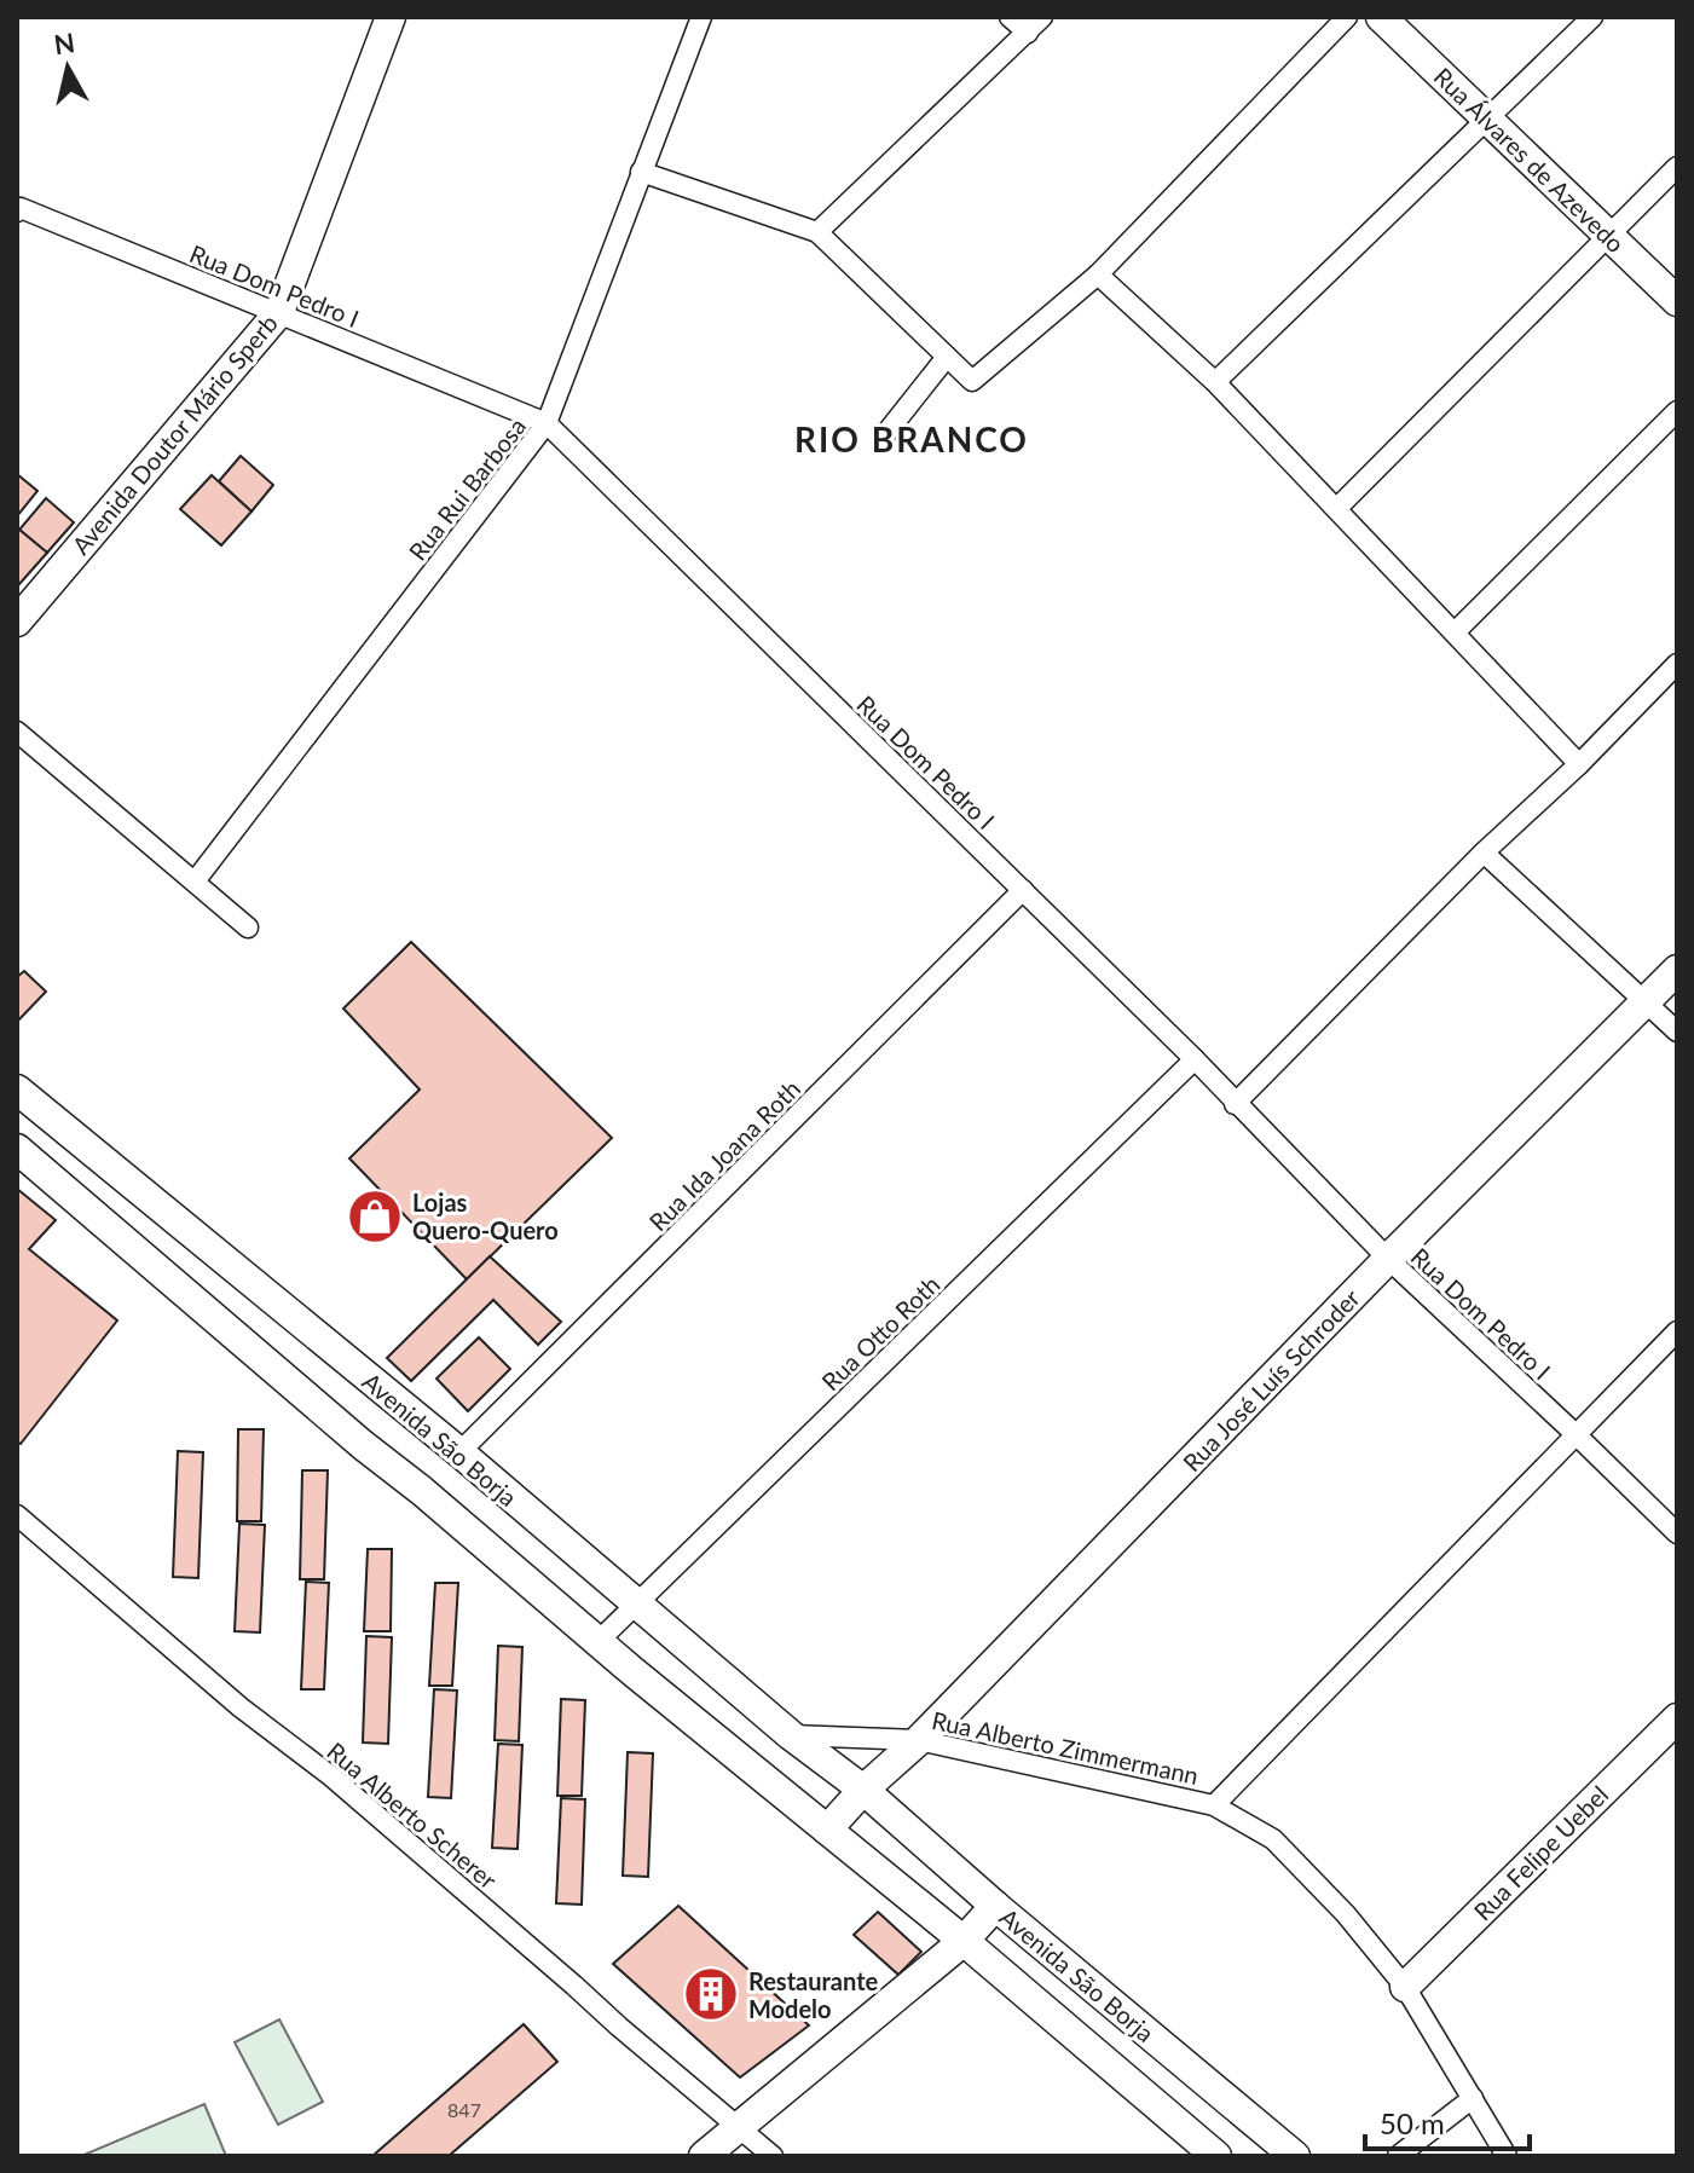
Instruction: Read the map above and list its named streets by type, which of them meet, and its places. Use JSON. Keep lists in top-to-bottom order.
{
  "streets": {
    "main road": [
      "Rua Álvares de Azevedo",
      "Avenida Doutor Mário Sperb",
      "Rua José Luís Schroder",
      "Avenida São Borja",
      "Rua Felipe Uebel"
    ],
    "street": [
      "Rua Dom Pedro I",
      "Rua Rui Barbosa",
      "Rua Ida Joana Roth",
      "Rua Otto Roth",
      "Rua Alberto Zimmermann",
      "Rua Alberto Scherer"
    ]
  },
  "crossings": [
    ["Rua Dom Pedro I", "Avenida Doutor Mário Sperb"],
    ["Rua Dom Pedro I", "Rua Rui Barbosa"],
    ["Rua Dom Pedro I", "Rua Ida Joana Roth"],
    ["Rua Dom Pedro I", "Rua Otto Roth"],
    ["Rua Dom Pedro I", "Rua José Luís Schroder"],
    ["Rua Ida Joana Roth", "Avenida São Borja"],
    ["Rua Otto Roth", "Avenida São Borja"],
    ["Rua José Luís Schroder", "Avenida São Borja"],
    ["Rua José Luís Schroder", "Rua Alberto Zimmermann"],
    ["Avenida São Borja", "Rua Alberto Zimmermann"],
    ["Rua Alberto Zimmermann", "Rua Felipe Uebel"]
  ],
  "districts": ["RIO BRANCO"],
  "places": {
    "shop": ["Lojas Quero-Quero"],
    "building": ["Restaurante Modelo"]
  },
  "house_numbers": ["847"],
  "scale_bar": "50 m",
  "north": "top"
}
